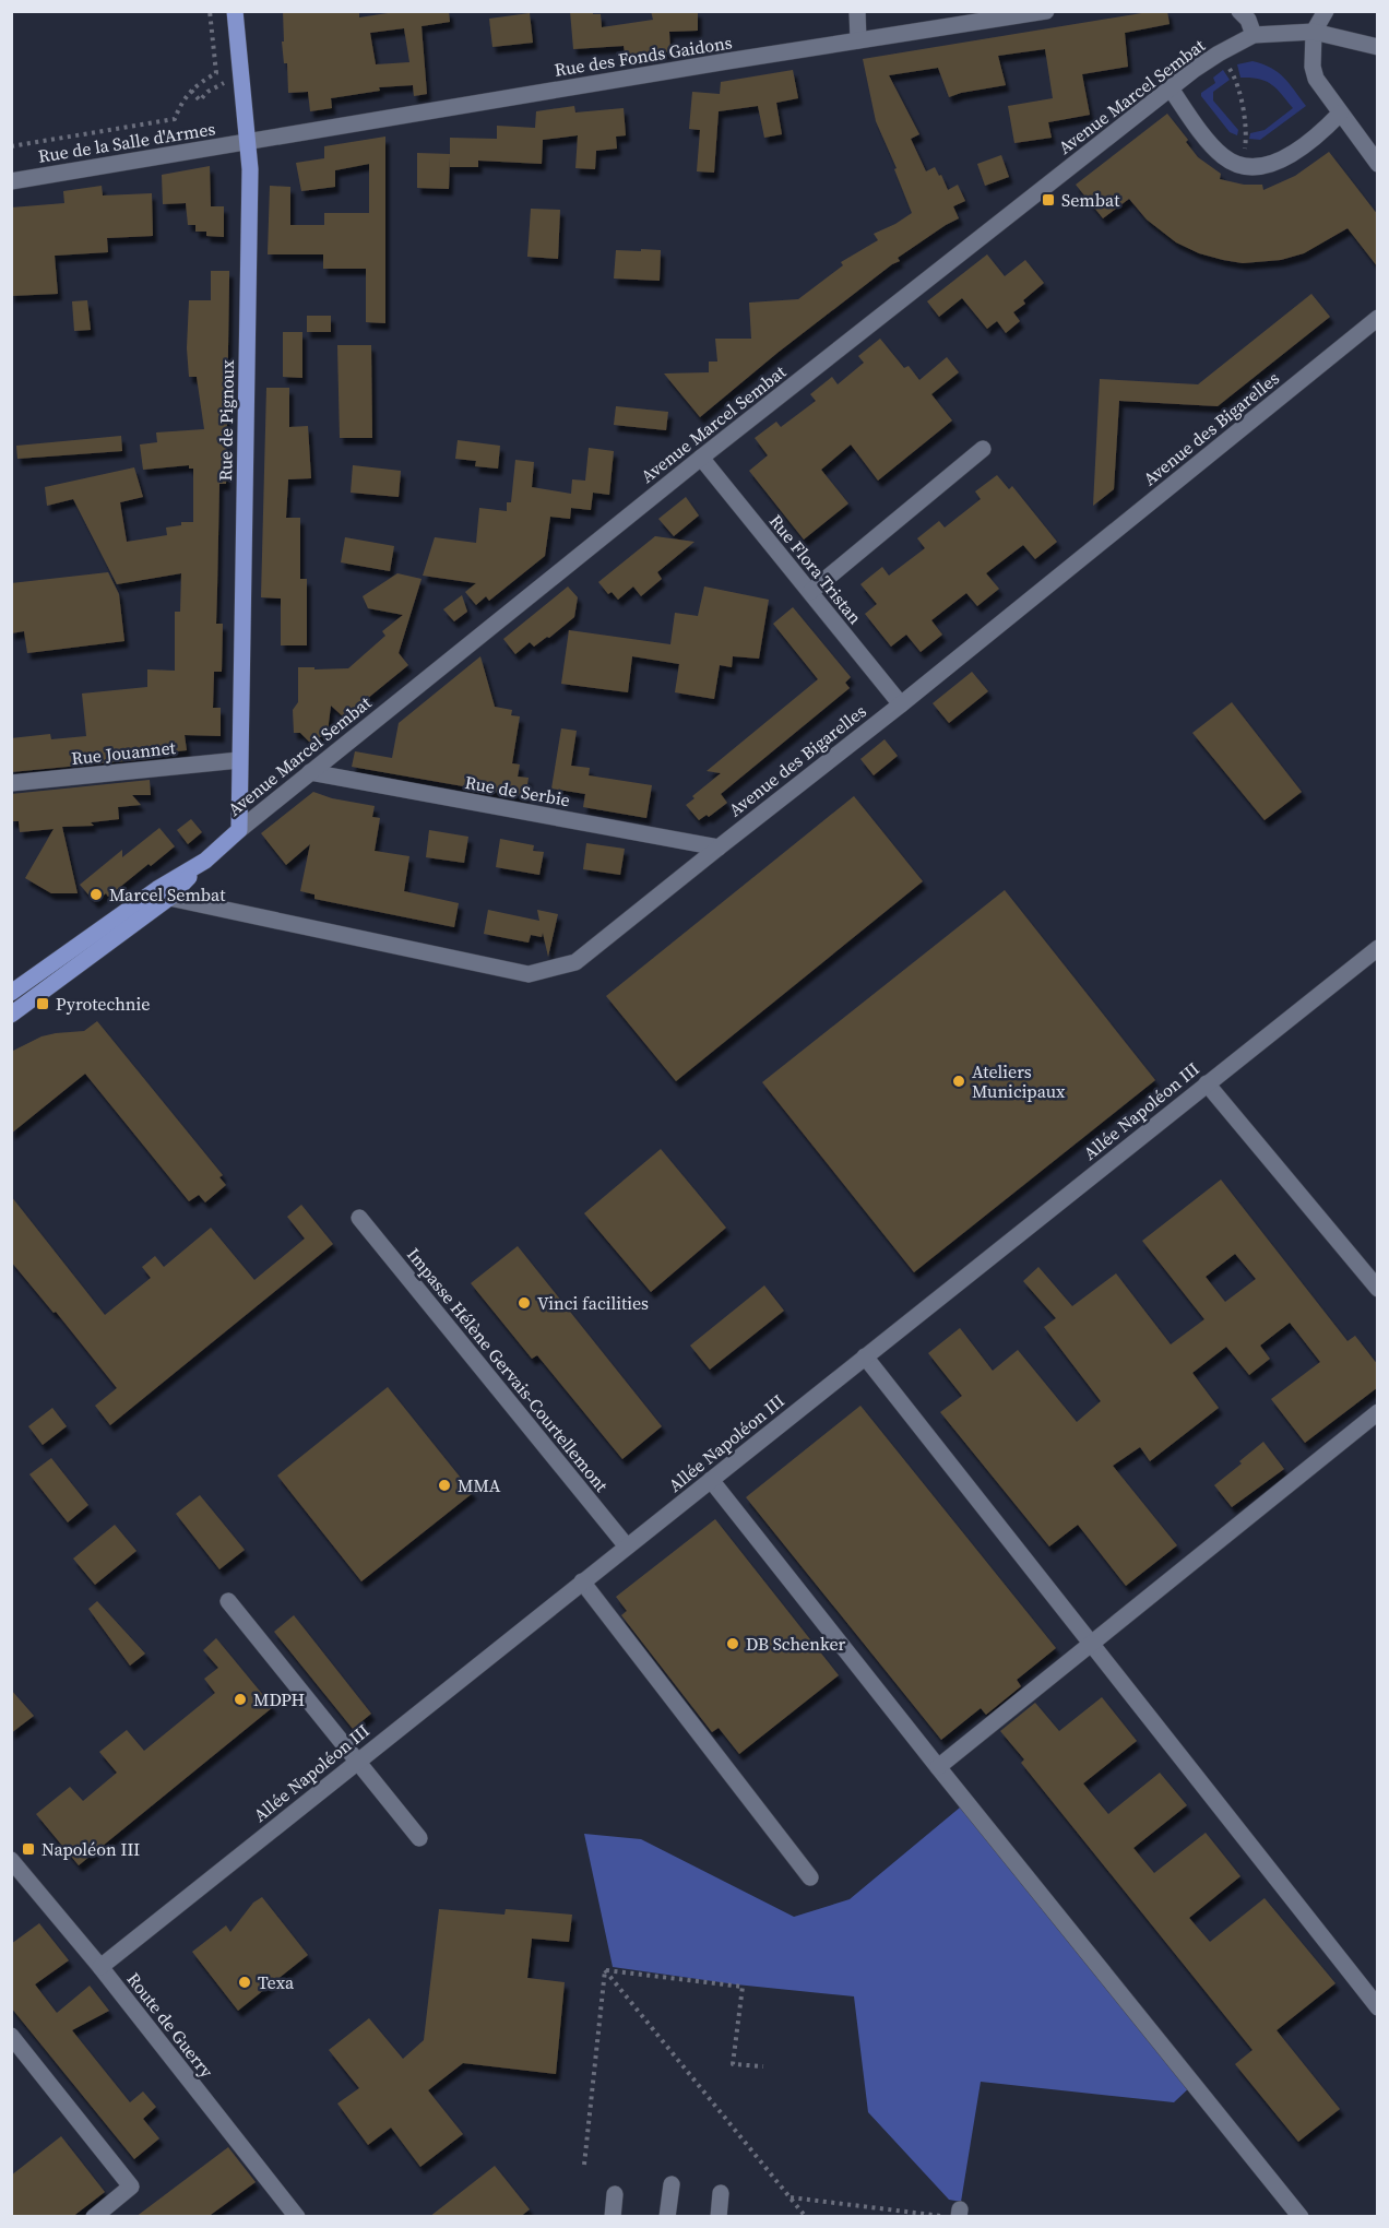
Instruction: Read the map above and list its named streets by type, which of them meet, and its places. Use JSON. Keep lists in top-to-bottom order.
{
  "streets": {
    "main road": ["Avenue Marcel Sembat", "Rue de Pignoux"],
    "street": [
      "Rue des Fonds Gaidons",
      "Rue de la Salle d'Armes",
      "Avenue des Bigarelles",
      "Rue Flora Tristan",
      "Rue Jouannet",
      "Rue de Serbie",
      "Allée Napoléon III",
      "Impasse Hélène Gervais-Courtellemont",
      "Route de Guerry"
    ]
  },
  "crossings": [
    ["Rue des Fonds Gaidons", "Rue de la Salle d'Armes"],
    ["Rue des Fonds Gaidons", "Rue de Pignoux"],
    ["Avenue Marcel Sembat", "Rue de Pignoux"],
    ["Avenue Marcel Sembat", "Avenue des Bigarelles"],
    ["Avenue Marcel Sembat", "Rue Flora Tristan"],
    ["Avenue Marcel Sembat", "Rue de Serbie"],
    ["Rue de la Salle d'Armes", "Rue de Pignoux"],
    ["Rue de Pignoux", "Rue Jouannet"],
    ["Avenue des Bigarelles", "Rue Flora Tristan"],
    ["Avenue des Bigarelles", "Rue de Serbie"],
    ["Allée Napoléon III", "Impasse Hélène Gervais-Courtellemont"],
    ["Allée Napoléon III", "Route de Guerry"]
  ],
  "places": {
    "transit": ["Sembat", "Pyrotechnie", "Napoléon III"],
    "other": [
      "Marcel Sembat",
      "Ateliers Municipaux",
      "Vinci facilities",
      "MMA",
      "DB Schenker",
      "MDPH",
      "Texa"
    ]
  }
}
